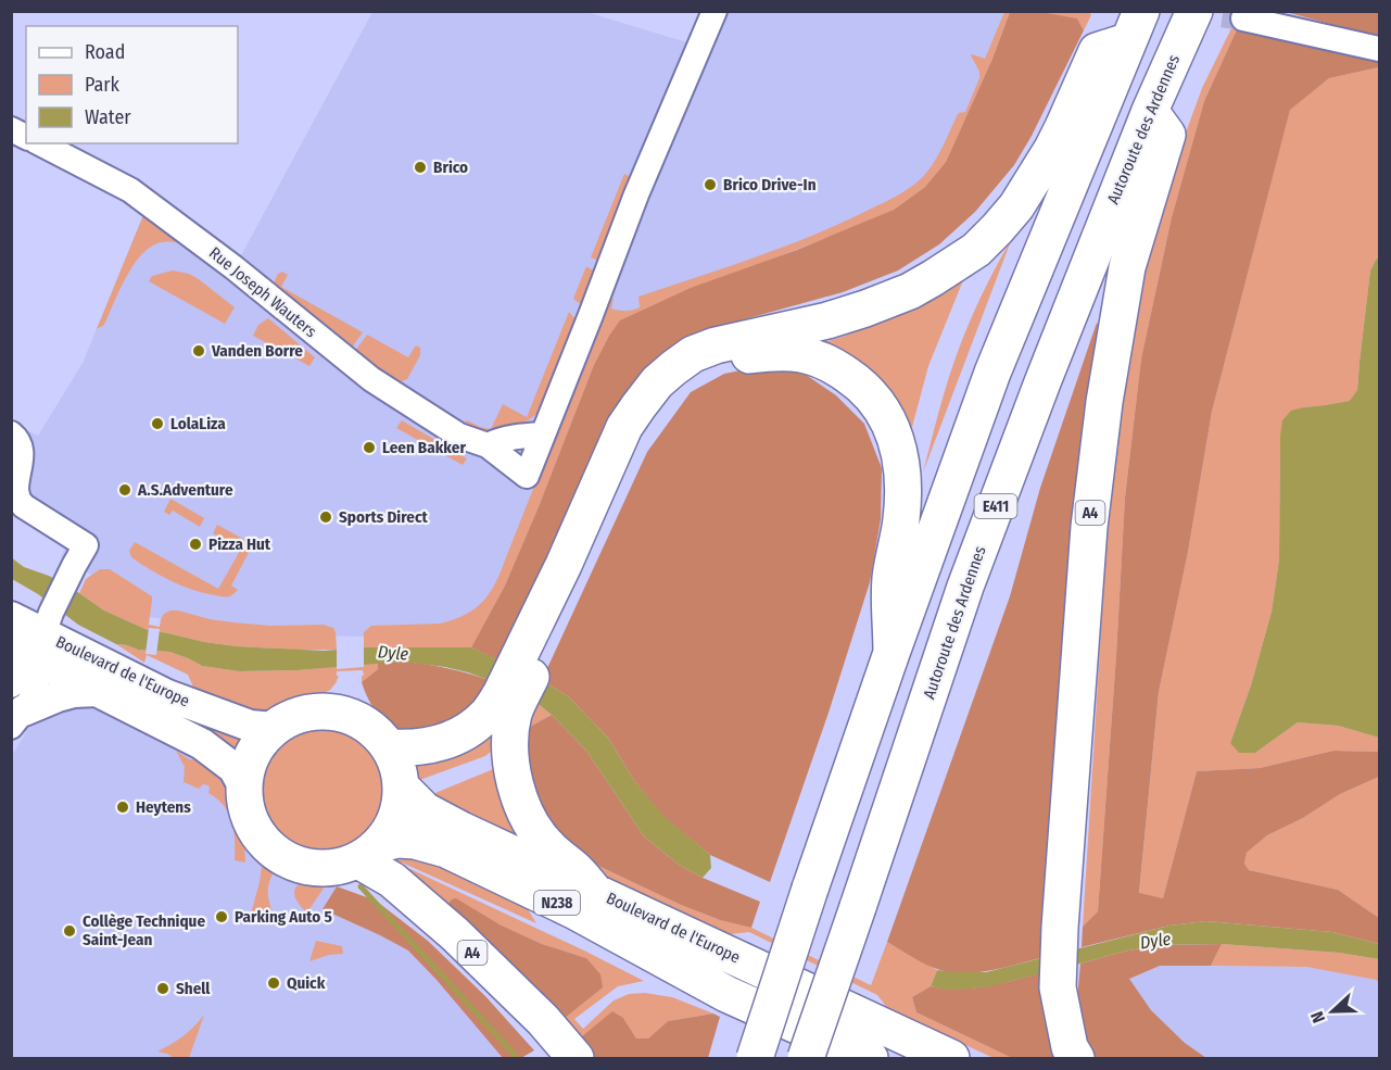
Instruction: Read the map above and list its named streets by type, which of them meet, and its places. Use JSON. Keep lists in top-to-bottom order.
{
  "streets": {
    "highway": [
      "Autoroute des Ardennes",
      "E411",
      "A4",
      "Boulevard de l'Europe",
      "N238"
    ],
    "street": ["Rue Joseph Wauters"]
  },
  "crossings": [
    ["Autoroute des Ardennes", "A4"],
    ["A4", "Boulevard de l'Europe"]
  ],
  "water": ["Dyle"],
  "places": [
    "Brico",
    "Brico Drive-In",
    "Vanden Borre",
    "LolaLiza",
    "Leen Bakker",
    "A.S.Adventure",
    "Sports Direct",
    "Pizza Hut",
    "Heytens",
    "Parking Auto 5",
    "Collège Technique Saint-Jean",
    "Quick",
    "Shell"
  ],
  "legend": ["Road", "Park", "Water"],
  "north": "left"
}
